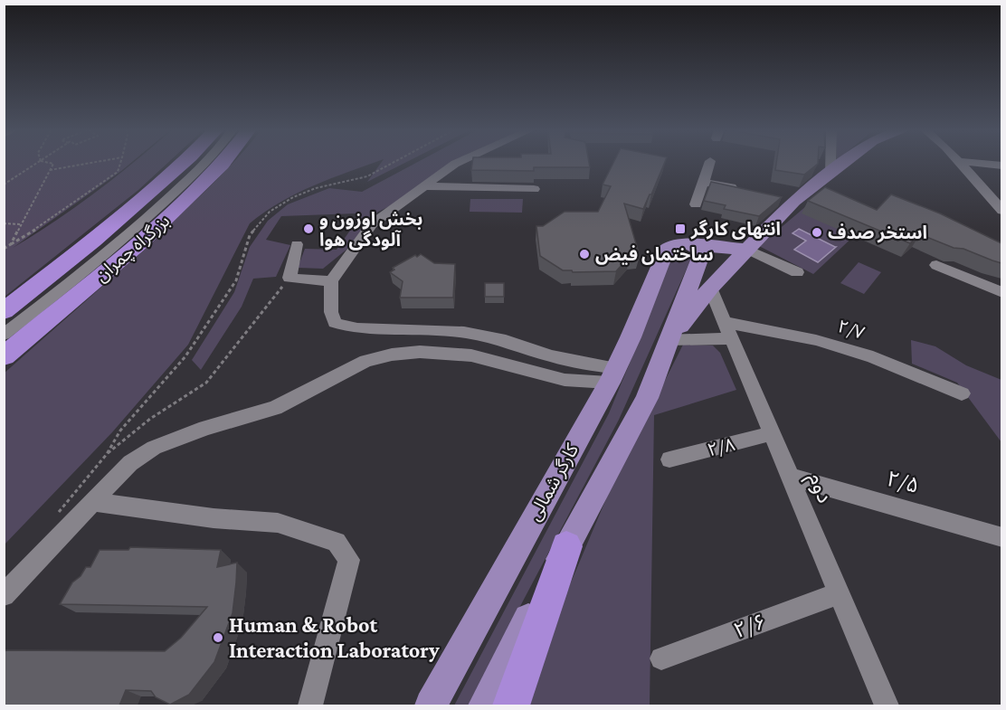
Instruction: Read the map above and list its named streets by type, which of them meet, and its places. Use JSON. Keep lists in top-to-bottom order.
{
  "streets": {
    "highway": ["بزرگراه چمران"],
    "main road": ["کارگر شمالی"],
    "street": [
      "۲/۷",
      "۲/۸",
      "۲/۵",
      "دوم",
      "۲/۶"
    ]
  },
  "crossings": [
    ["۲/۷", "دوم"],
    ["۲/۸", "دوم"],
    ["۲/۵", "دوم"],
    ["دوم", "۲/۶"]
  ],
  "places": {
    "other": [
      "بخش اوزون و آلودگی هوا",
      "استخر صدف",
      "ساختمان فیض",
      "Human & Robot Interaction Laboratory"
    ],
    "transit": ["انتهای کارگر"]
  }
}
